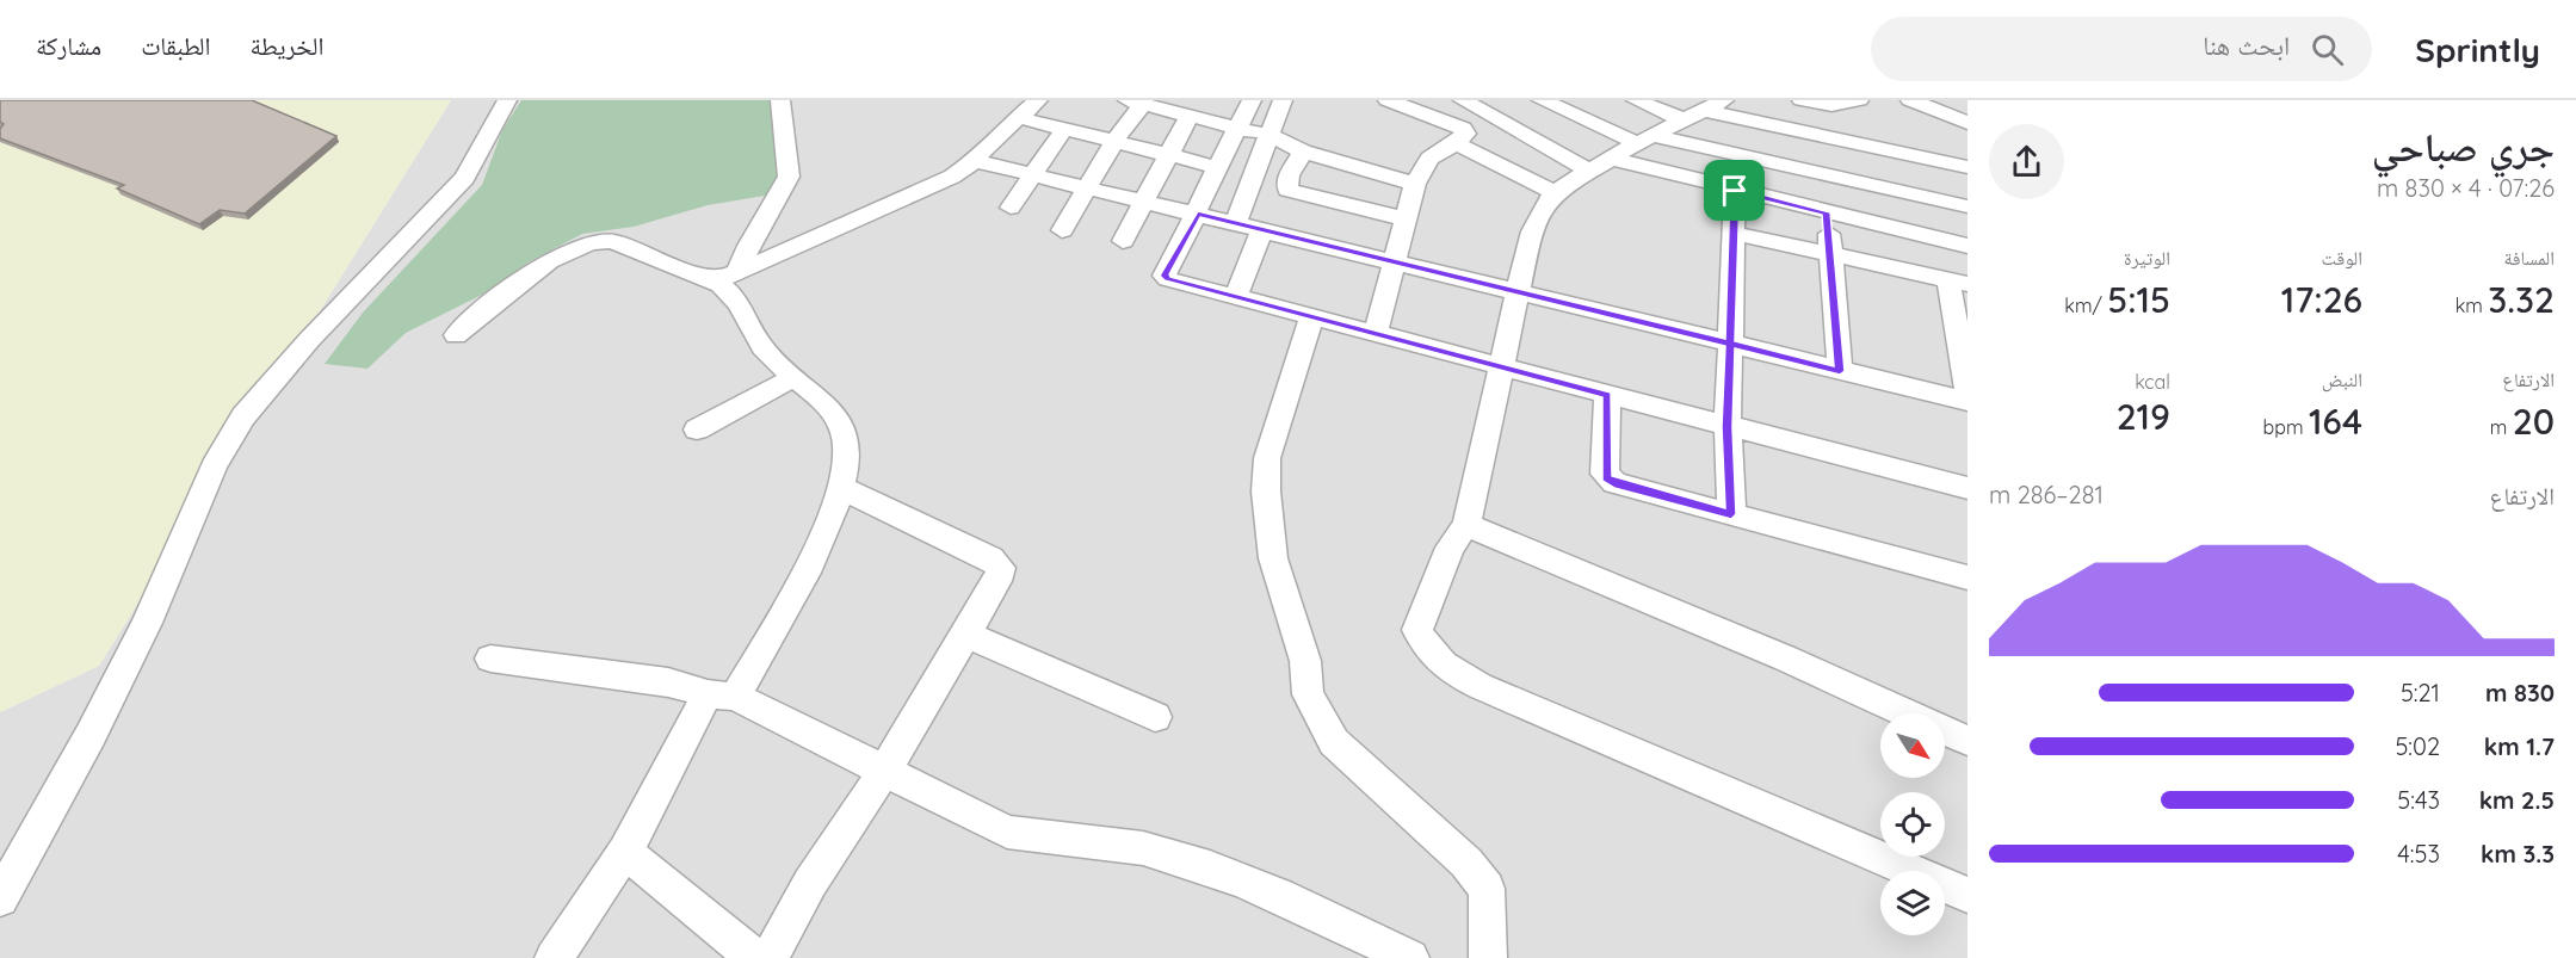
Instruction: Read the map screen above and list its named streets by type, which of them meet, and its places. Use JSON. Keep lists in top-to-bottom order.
{
  "north": "bottom right",
  "page": {
    "header": "Sprintly",
    "search": "ابحث هنا",
    "nav": ["الخريطة", "الطبقات", "مشاركة"],
    "heading": ["جري صباحي", "07:26 · 4 × 830 m"],
    "stats": [
      ["المسافة", "3.32 km"],
      ["الوقت", "17:26"],
      ["الوتيرة", "5:15 /km"],
      ["الارتفاع", "20 m"],
      ["النبض", "164 bpm"],
      ["kcal", "219"]
    ],
    "chart": ["الارتفاع", "281–286 m"],
    "list": [
      {
        "name": "830 m",
        "note": "5:21"
      },
      {
        "name": "1.7 km",
        "note": "5:02"
      },
      {
        "name": "2.5 km",
        "note": "5:43"
      },
      {
        "name": "3.3 km",
        "note": "4:53"
      }
    ]
  }
}
